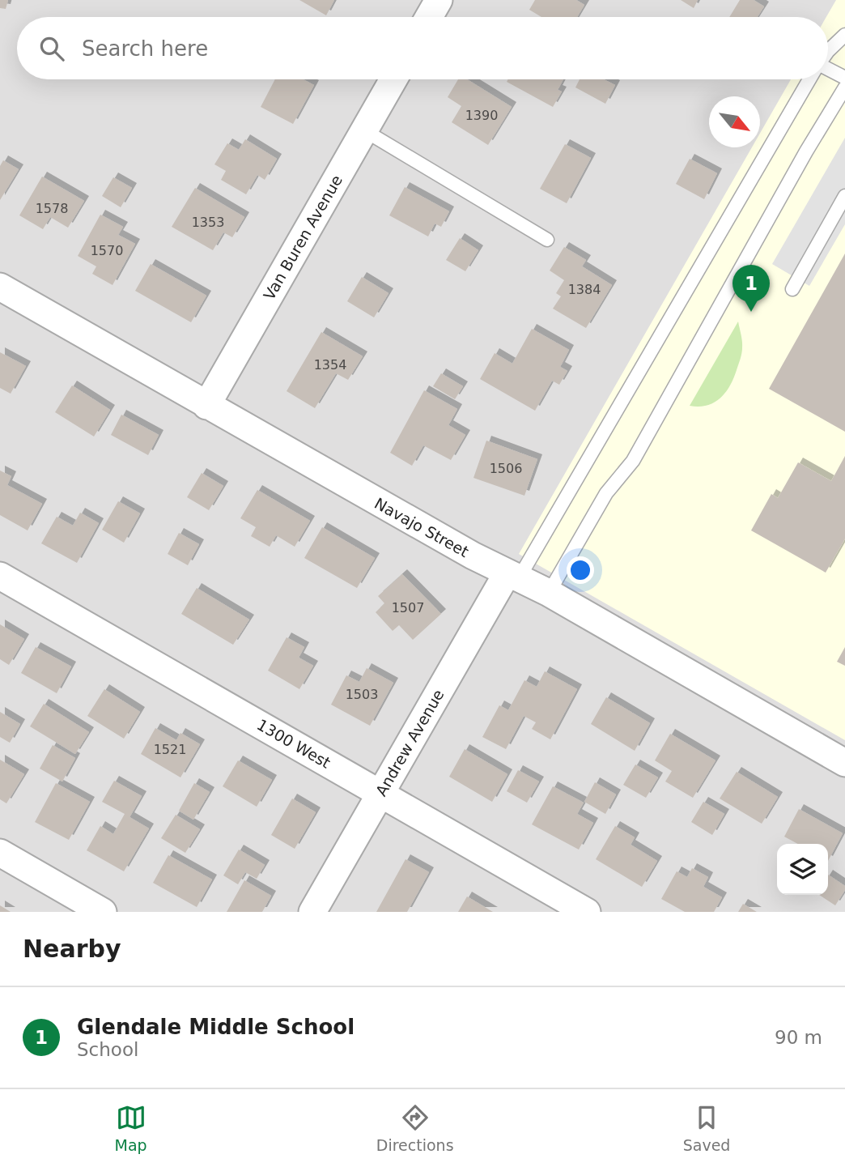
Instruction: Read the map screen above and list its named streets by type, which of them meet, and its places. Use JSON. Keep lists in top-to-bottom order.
{
  "streets": {
    "street": [
      "Van Buren Avenue",
      "Navajo Street",
      "Andrew Avenue",
      "1300 West"
    ]
  },
  "crossings": [
    ["Van Buren Avenue", "Navajo Street"],
    ["Navajo Street", "Andrew Avenue"],
    ["Andrew Avenue", "1300 West"]
  ],
  "house_numbers": [
    "1390",
    "1578",
    "1353",
    "1570",
    "1384",
    "1354",
    "1506",
    "1507",
    "1503",
    "1521"
  ],
  "north": "bottom right",
  "page": {
    "search": "Search here",
    "pins": "1",
    "heading": "Nearby",
    "list": [
      {
        "mark": "1",
        "name": "Glendale Middle School",
        "note": "School",
        "value": "90 m"
      }
    ],
    "nav": ["Map", "Directions", "Saved"]
  }
}
